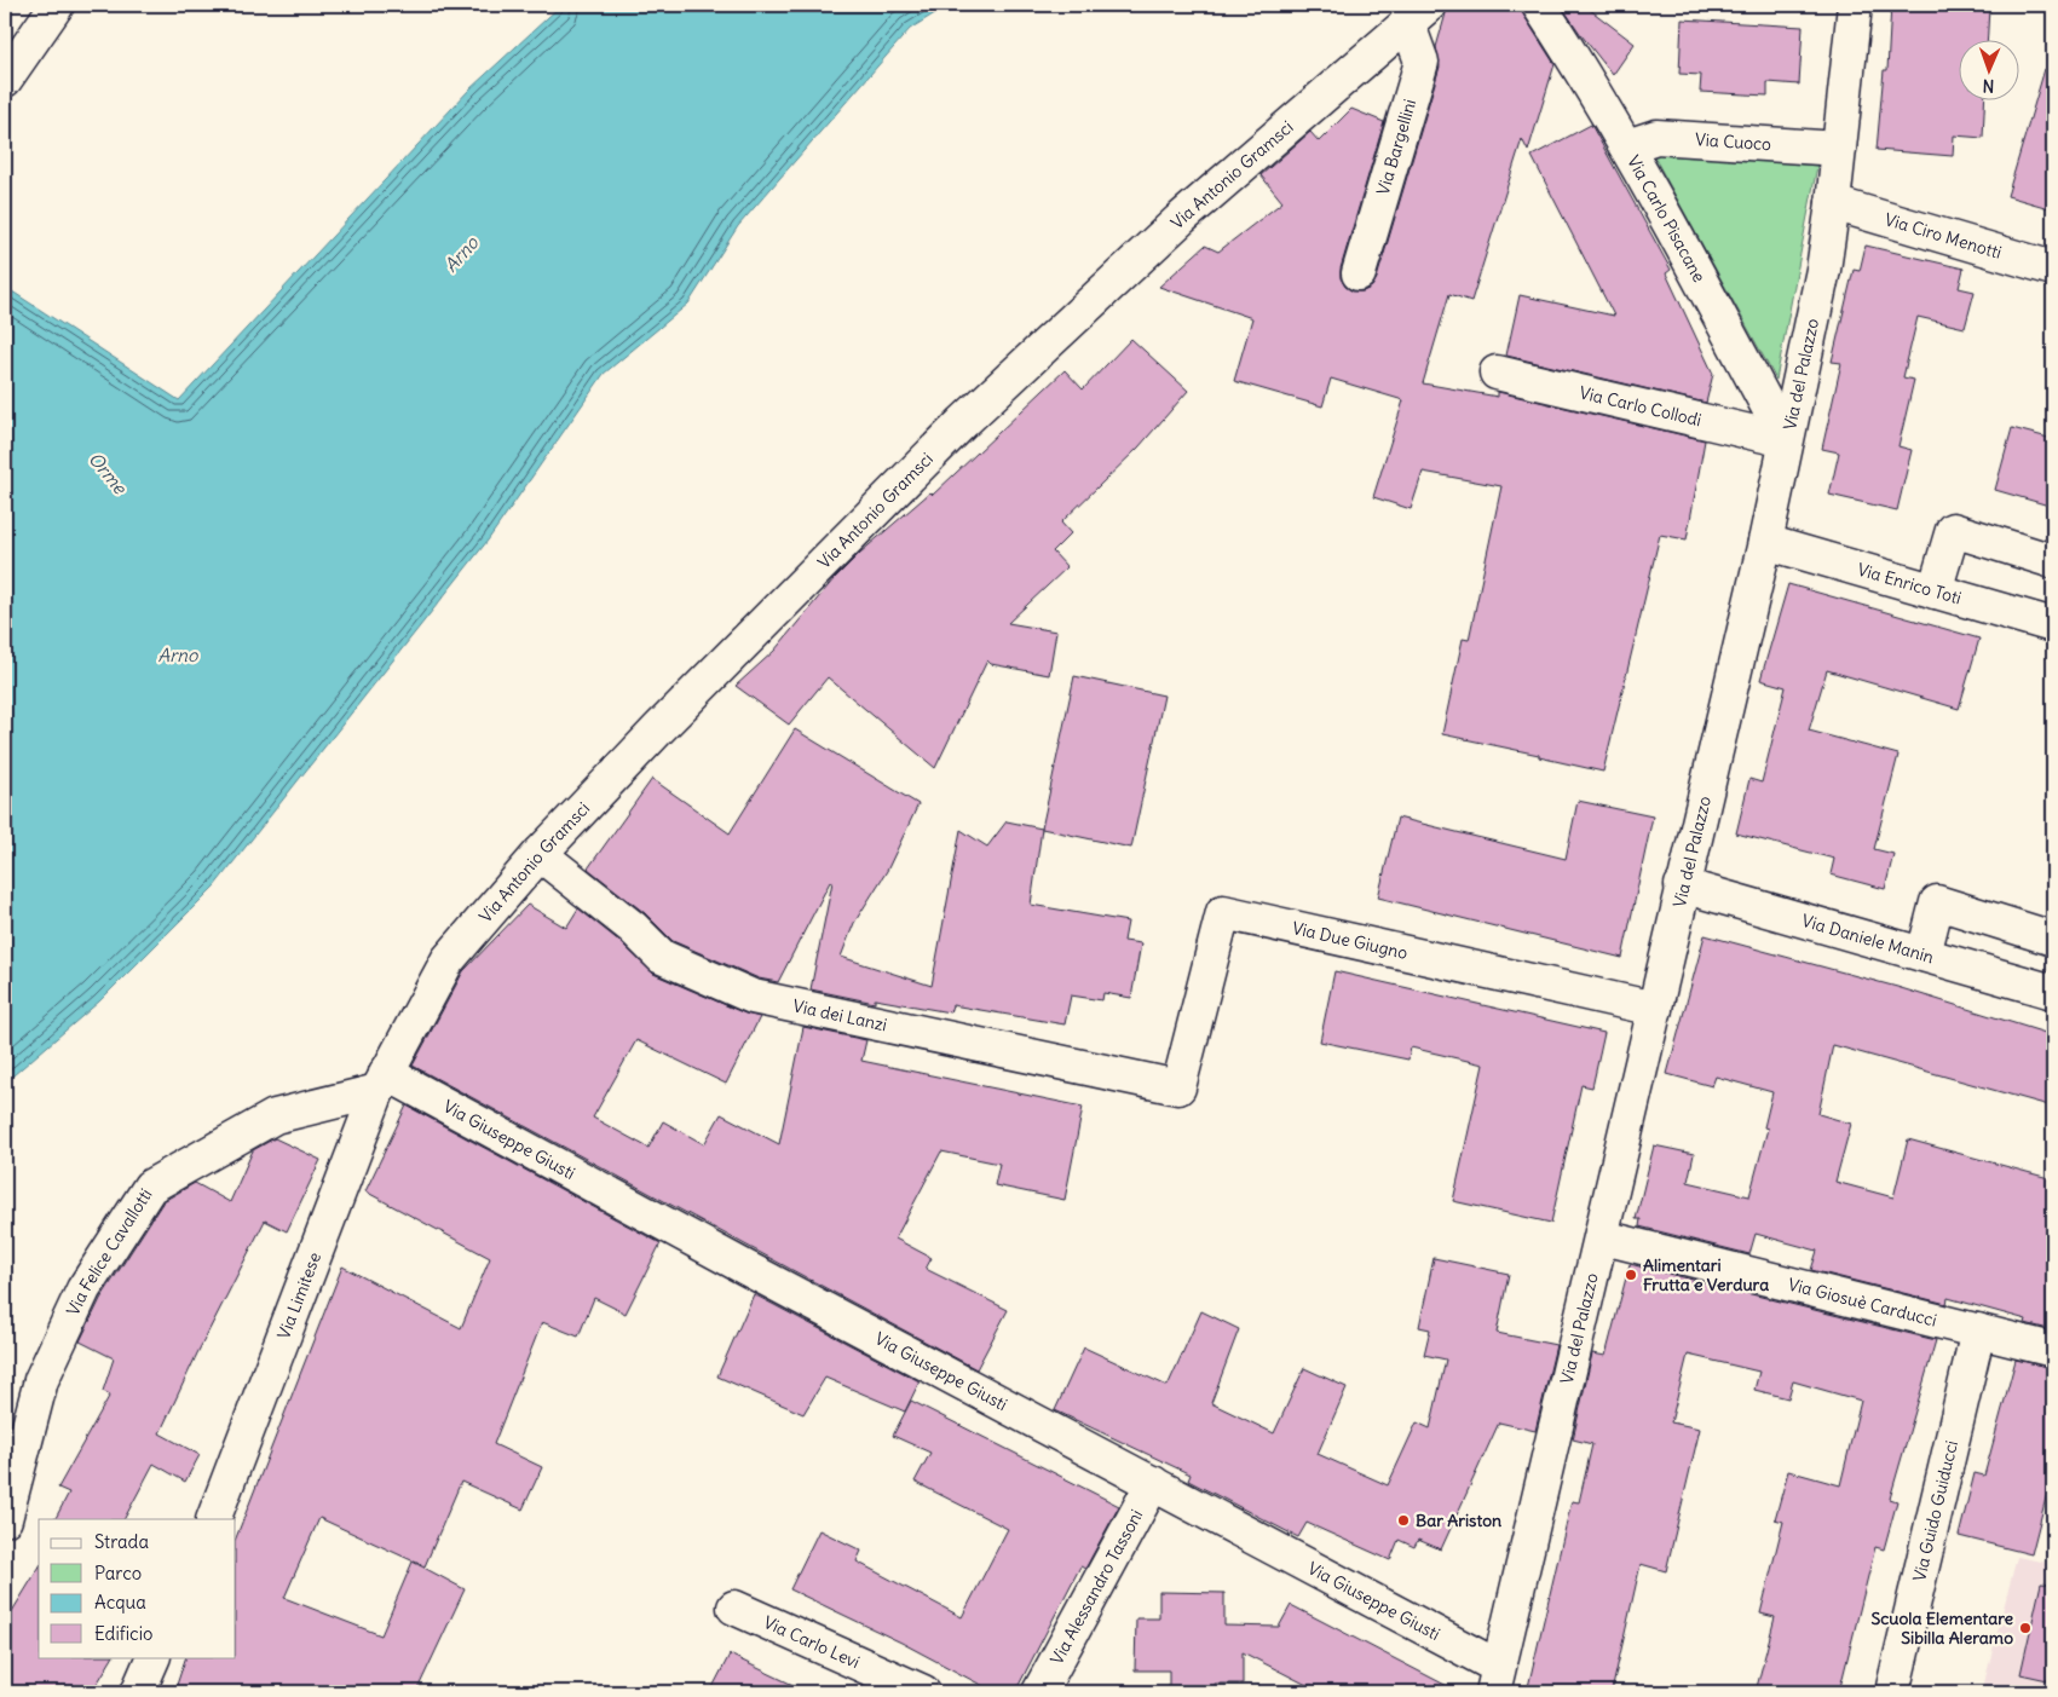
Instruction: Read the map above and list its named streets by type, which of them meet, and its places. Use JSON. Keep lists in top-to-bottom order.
{
  "streets": {
    "street": [
      "Via Cuoco",
      "Via Bargellini",
      "Via Antonio Gramsci",
      "Via Carlo Pisacane",
      "Via Ciro Menotti",
      "Via del Palazzo",
      "Via Carlo Collodi",
      "Via Enrico Toti",
      "Via Daniele Manin",
      "Via Due Giugno",
      "Via dei Lanzi",
      "Via Giuseppe Giusti",
      "Via Felice Cavallotti",
      "Via Limitese",
      "Via Giosuè Carducci",
      "Via Guido Guiducci",
      "Via Alessandro Tassoni",
      "Via Carlo Levi"
    ]
  },
  "crossings": [
    ["Via Cuoco", "Via Carlo Pisacane"],
    ["Via Cuoco", "Via del Palazzo"],
    ["Via Bargellini", "Via Antonio Gramsci"],
    ["Via Antonio Gramsci", "Via dei Lanzi"],
    ["Via Antonio Gramsci", "Via Giuseppe Giusti"],
    ["Via Antonio Gramsci", "Via Felice Cavallotti"],
    ["Via Antonio Gramsci", "Via Limitese"],
    ["Via Carlo Pisacane", "Via del Palazzo"],
    ["Via Carlo Pisacane", "Via Carlo Collodi"],
    ["Via Ciro Menotti", "Via del Palazzo"],
    ["Via del Palazzo", "Via Carlo Collodi"],
    ["Via del Palazzo", "Via Enrico Toti"],
    ["Via del Palazzo", "Via Daniele Manin"],
    ["Via del Palazzo", "Via Due Giugno"],
    ["Via del Palazzo", "Via Giuseppe Giusti"],
    ["Via del Palazzo", "Via Giosuè Carducci"],
    ["Via Due Giugno", "Via dei Lanzi"],
    ["Via Giuseppe Giusti", "Via Felice Cavallotti"],
    ["Via Giuseppe Giusti", "Via Limitese"],
    ["Via Giuseppe Giusti", "Via Alessandro Tassoni"],
    ["Via Felice Cavallotti", "Via Limitese"],
    ["Via Giosuè Carducci", "Via Guido Guiducci"]
  ],
  "water": ["Arno", "Orme"],
  "places": ["Alimentari Frutta e Verdura", "Bar Ariston", "Scuola Elementare Sibilla Aleramo"],
  "legend": [
    "Strada",
    "Parco",
    "Acqua",
    "Edificio"
  ],
  "north": "bottom"
}
